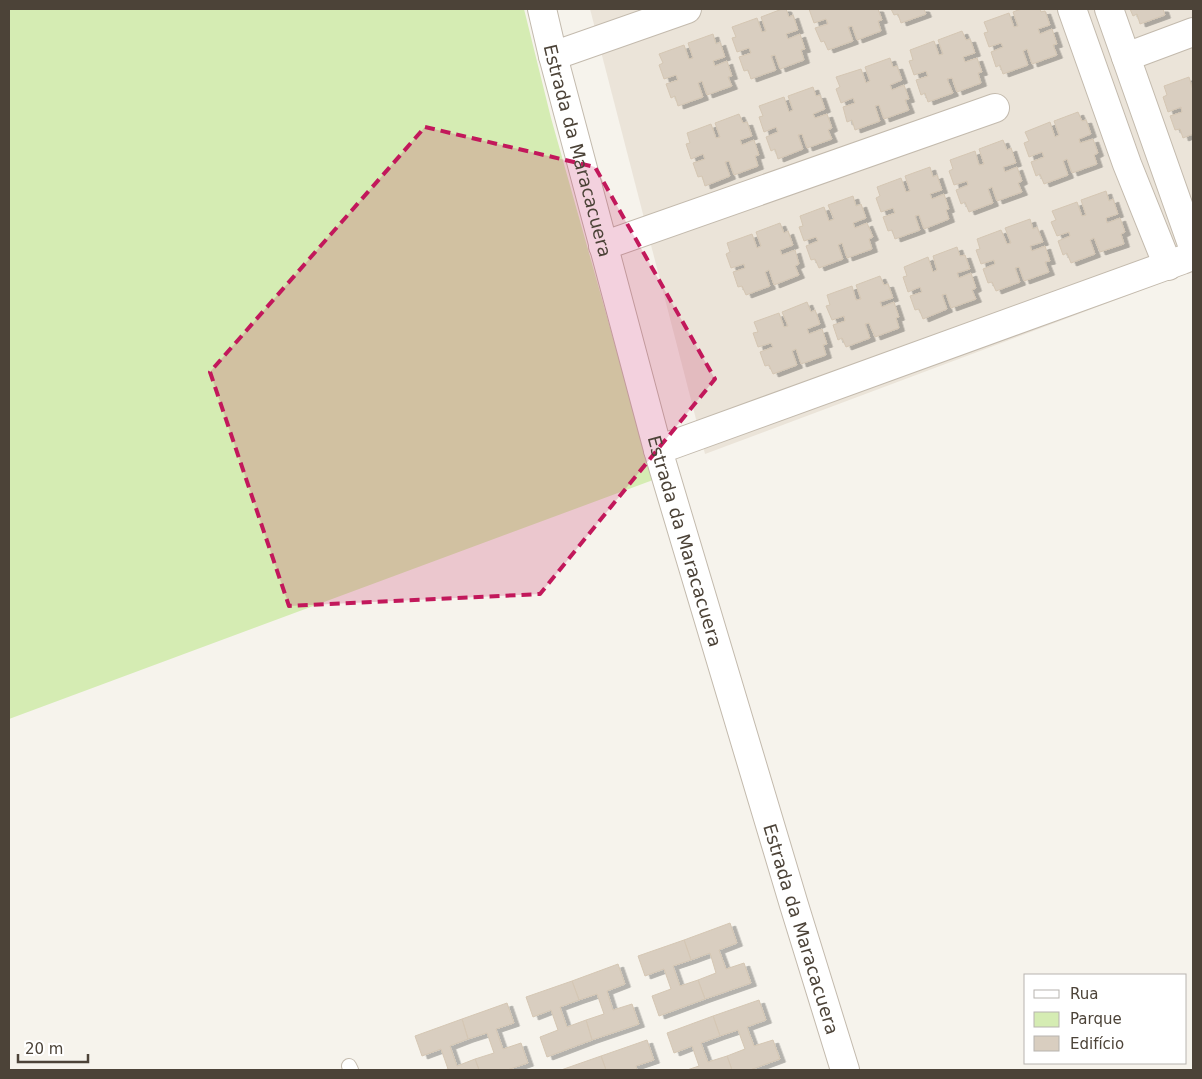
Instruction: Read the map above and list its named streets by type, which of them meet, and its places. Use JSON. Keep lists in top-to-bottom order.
{
  "streets": {
    "street": ["Estrada da Maracacuera"]
  },
  "legend": ["Rua", "Parque", "Edifício"],
  "scale_bar": "20 m"
}
